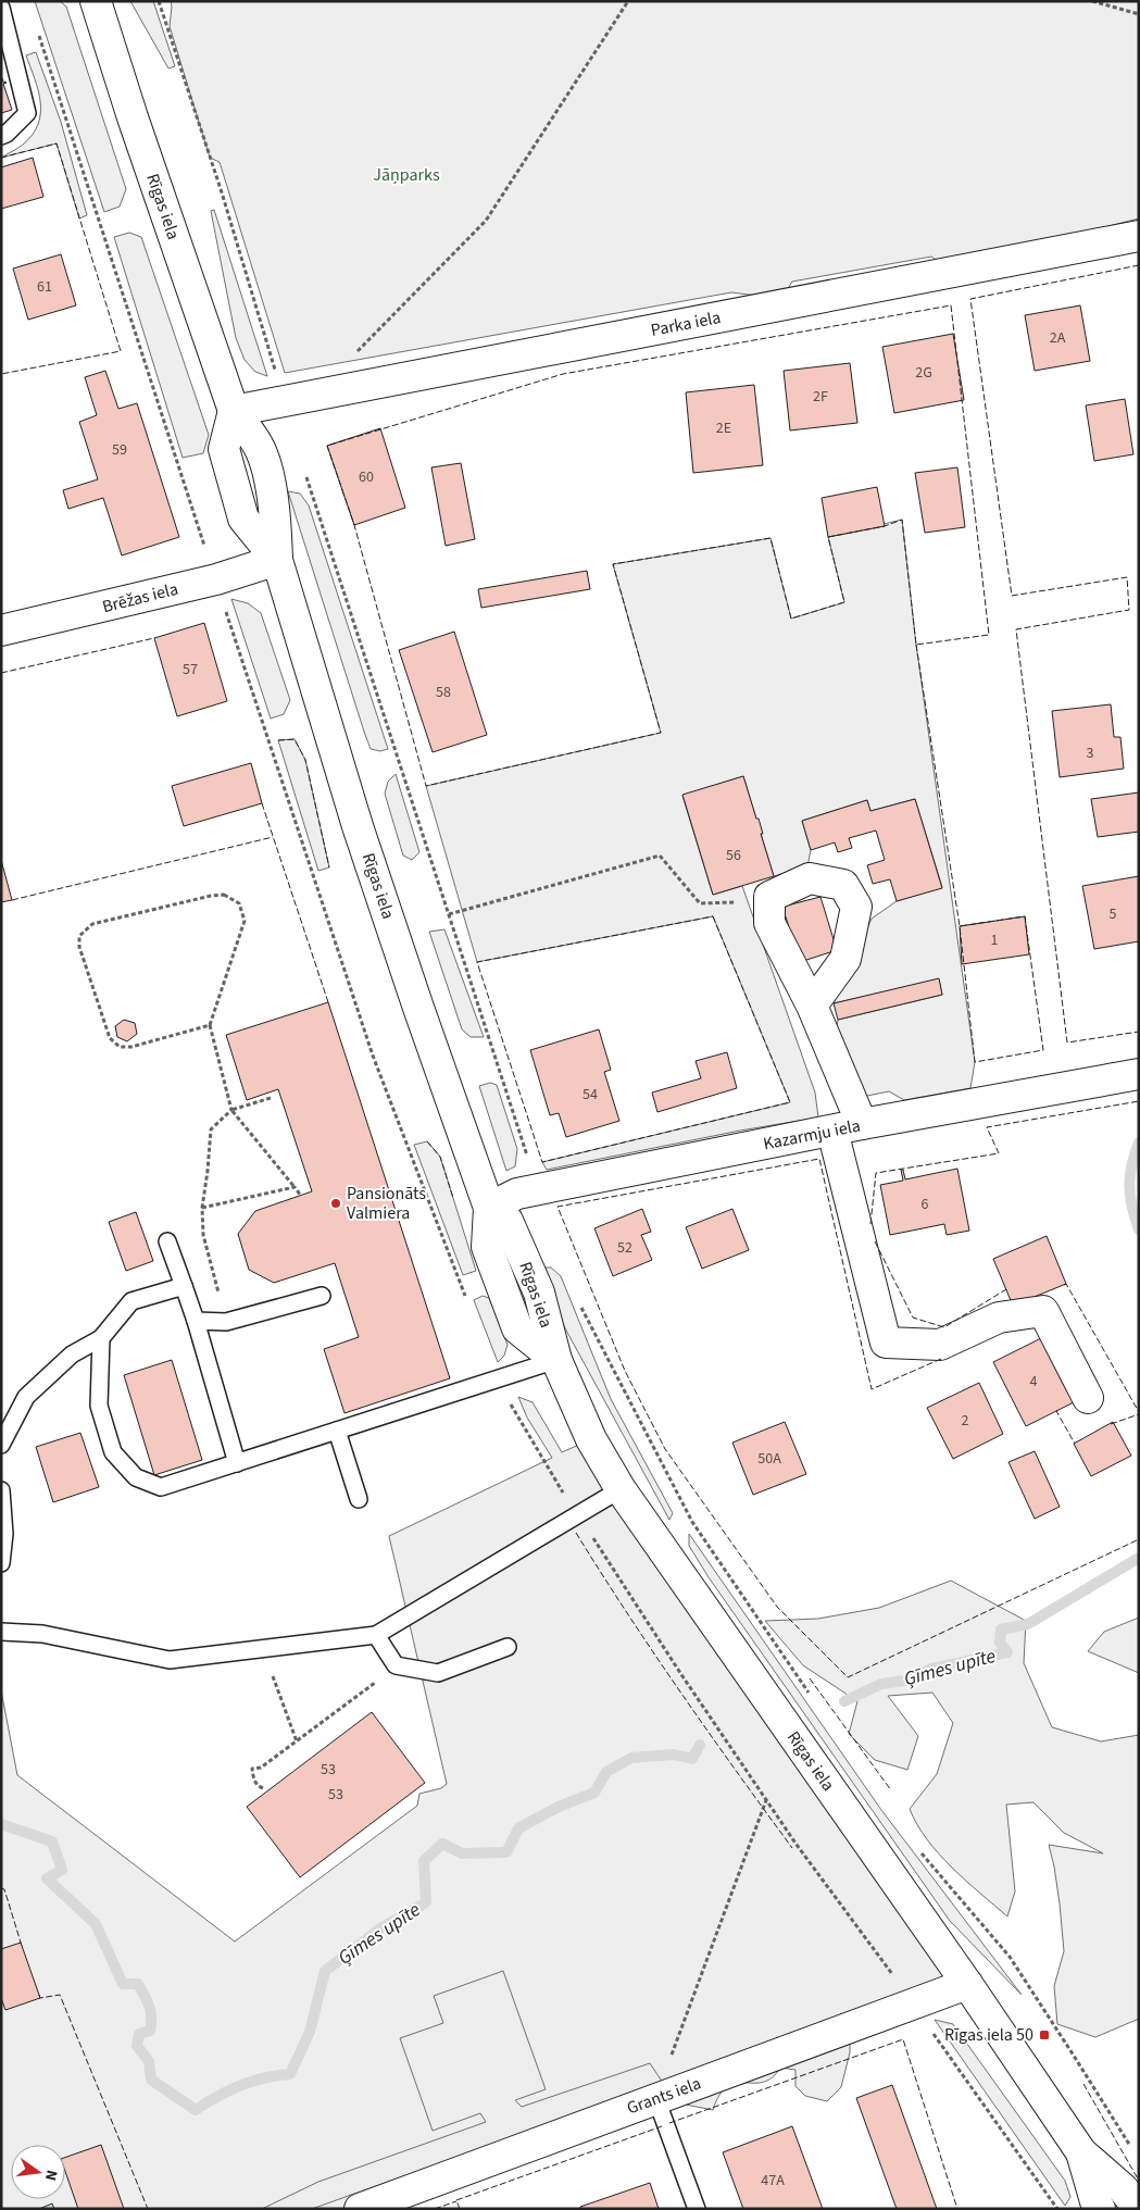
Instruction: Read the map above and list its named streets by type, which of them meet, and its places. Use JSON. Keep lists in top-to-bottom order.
{
  "streets": {
    "street": [
      "Rīgas iela",
      "Parka iela",
      "Brēžas iela",
      "Kazarmju iela",
      "Grants iela"
    ]
  },
  "crossings": [
    ["Rīgas iela", "Parka iela"],
    ["Rīgas iela", "Brēžas iela"],
    ["Rīgas iela", "Kazarmju iela"],
    ["Rīgas iela", "Grants iela"]
  ],
  "water": ["Ģīmes upīte"],
  "parks": ["Jāņparks"],
  "places": {
    "other": ["Pansionāts Valmiera"],
    "transit": ["Rīgas iela 50"]
  },
  "house_numbers": [
    "61",
    "2A",
    "2G",
    "2F",
    "2E",
    "59",
    "60",
    "57",
    "58",
    "3",
    "56",
    "5",
    "1",
    "54",
    "6",
    "52",
    "4",
    "2",
    "50A",
    "53",
    "53",
    "47A"
  ],
  "north": "right"
}
